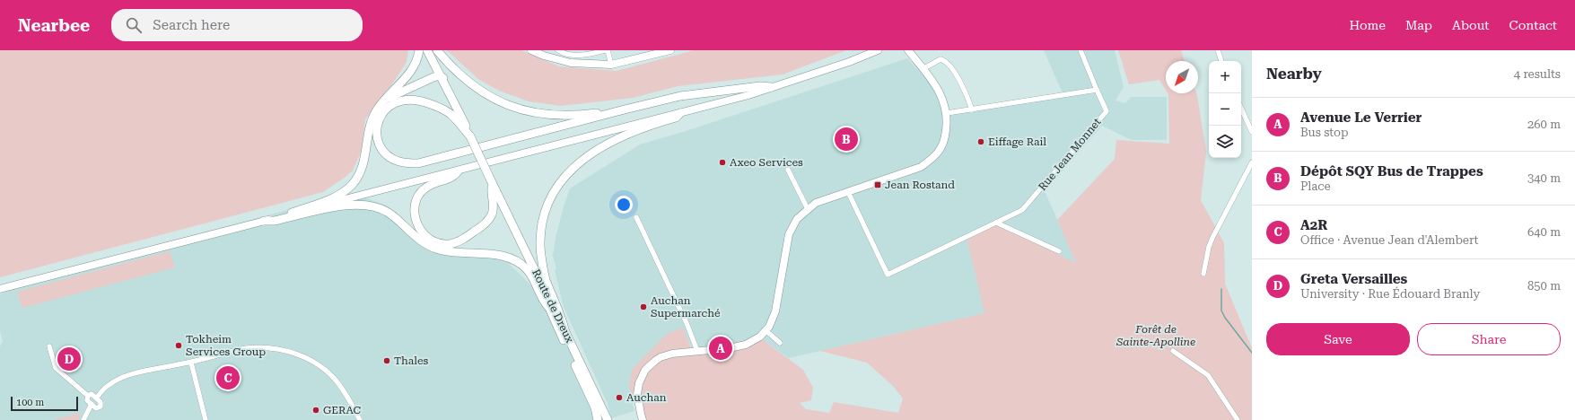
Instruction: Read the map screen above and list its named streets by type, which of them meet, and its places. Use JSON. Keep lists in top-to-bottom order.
{
  "streets": {
    "main road": ["Route de Dreux"],
    "street": ["Rue Jean Monnet"]
  },
  "parks": ["Forêt de Sainte-Apolline"],
  "places": {
    "other": [
      "Eiffage Rail",
      "Axeo Services",
      "Auchan Supermarché",
      "Tokheim Services Group",
      "Thales",
      "Auchan",
      "GERAC"
    ],
    "transit": ["Jean Rostand"]
  },
  "scale_bar": "100 m",
  "north": "bottom left",
  "page": {
    "header": "Nearbee",
    "search": "Search here",
    "nav": [
      "Home",
      "Map",
      "About",
      "Contact"
    ],
    "heading": ["Nearby", "4 results"],
    "map_buttons": ["+", "−"],
    "list": [
      {
        "mark": "A",
        "name": "Avenue Le Verrier",
        "note": "Bus stop",
        "value": "260 m"
      },
      {
        "mark": "B",
        "name": "Dépôt SQY Bus de Trappes",
        "note": "Place",
        "value": "340 m"
      },
      {
        "mark": "C",
        "name": "A2R",
        "note": "Office · Avenue Jean d'Alembert",
        "value": "640 m"
      },
      {
        "mark": "D",
        "name": "Greta Versailles",
        "note": "University · Rue Édouard Branly",
        "value": "850 m"
      }
    ],
    "pins": [
      "B",
      "A",
      "D",
      "C"
    ],
    "buttons": ["Save", "Share"],
    "scale": "100 m"
  }
}
